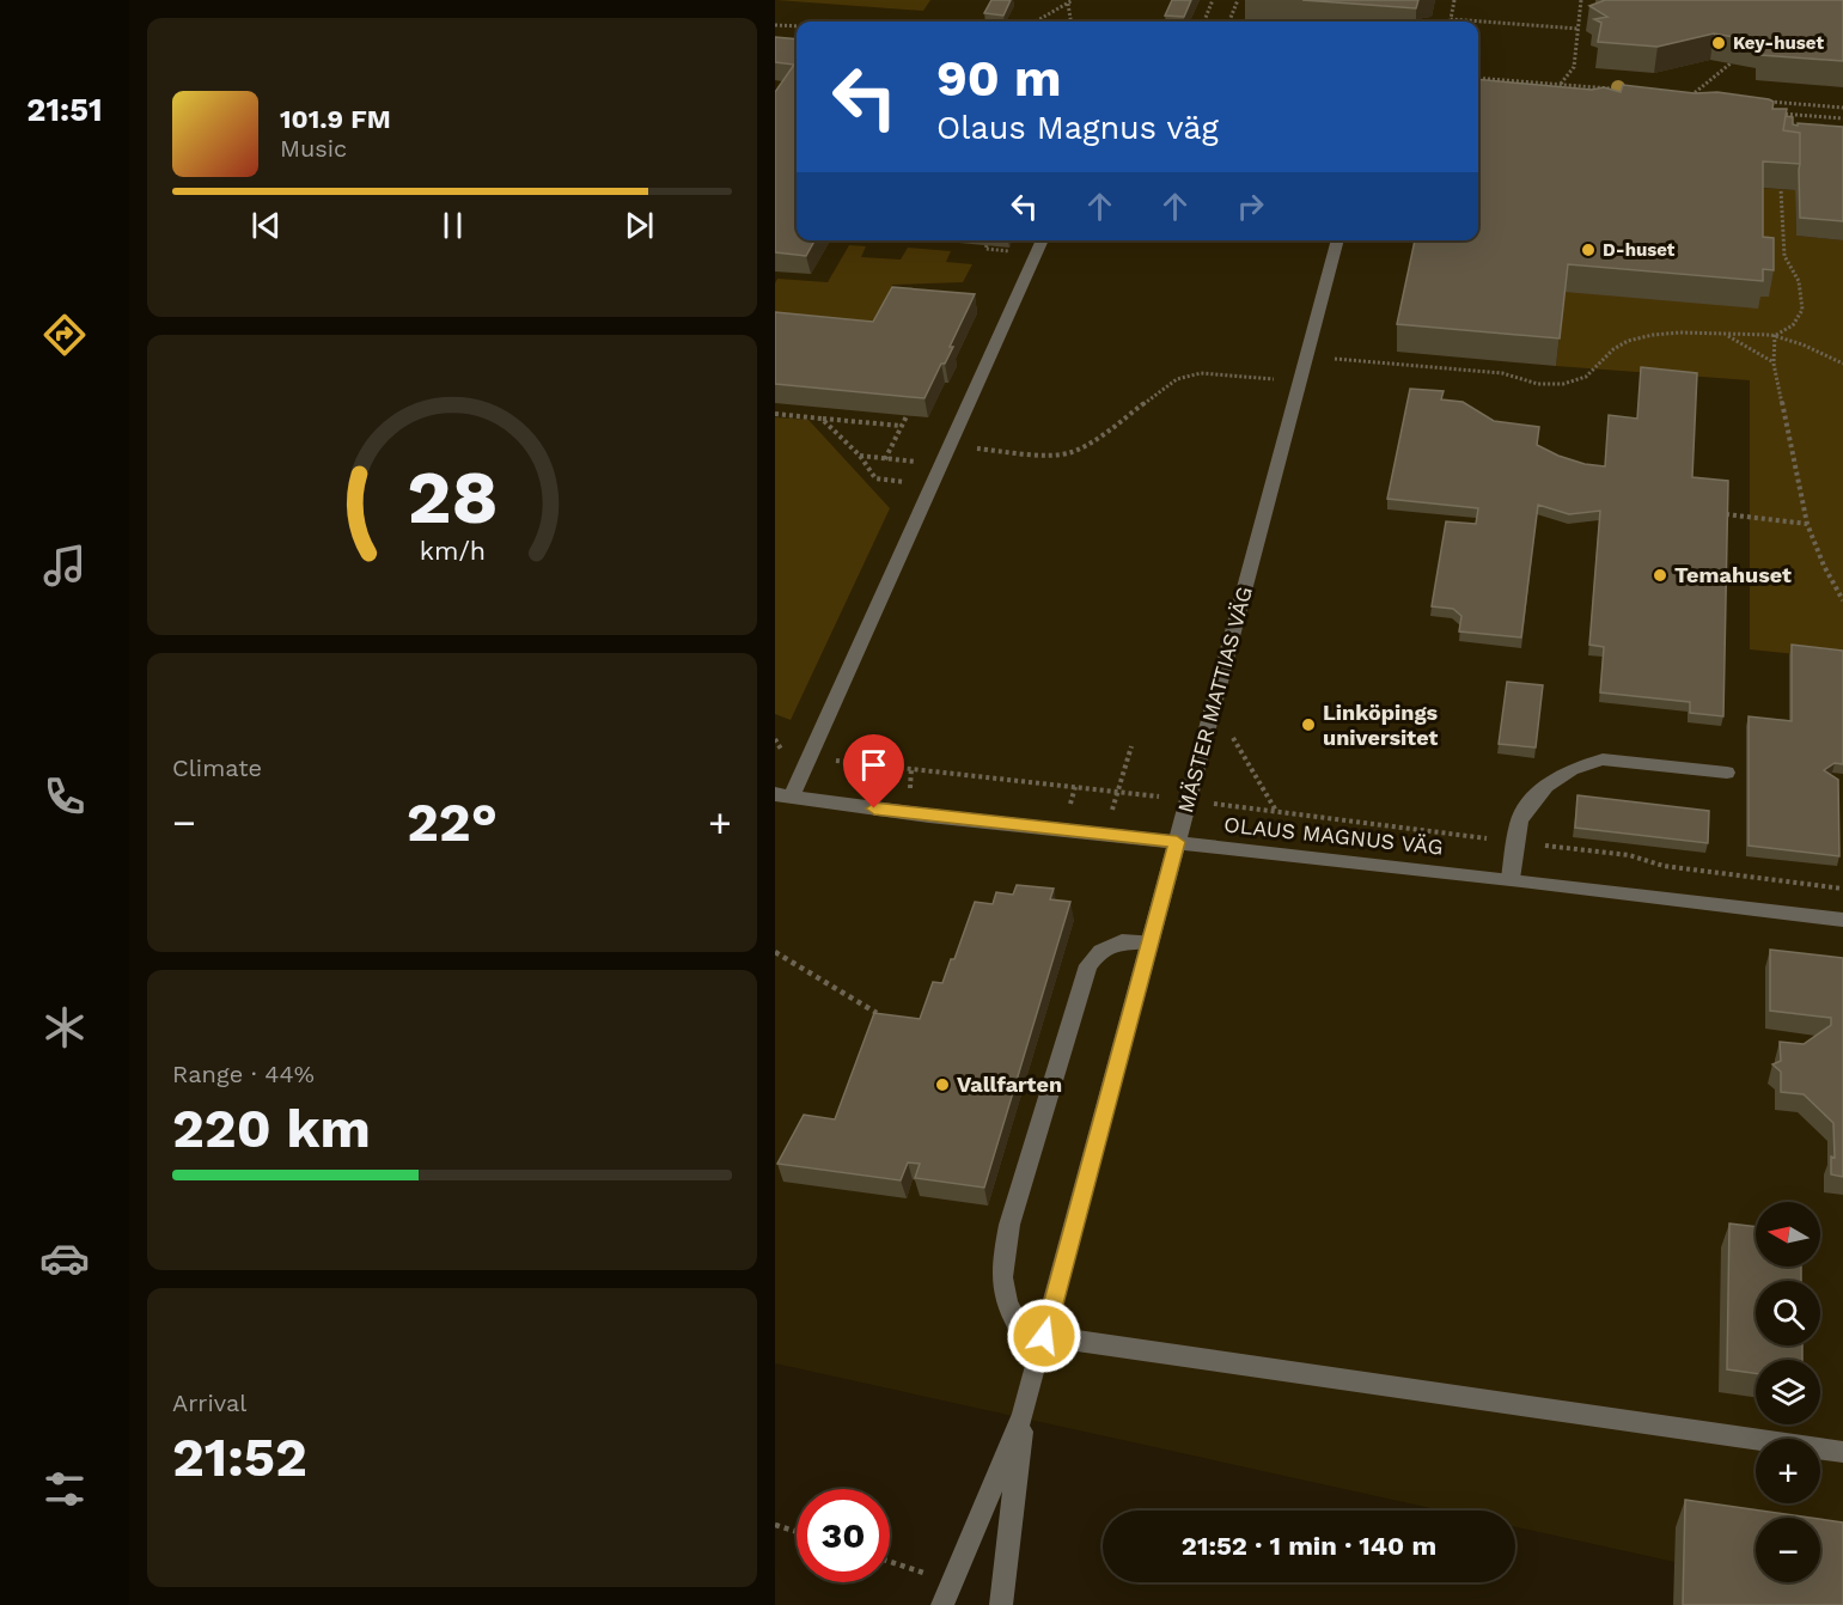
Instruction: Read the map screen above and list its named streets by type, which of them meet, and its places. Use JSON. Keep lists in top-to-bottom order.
{
  "streets": {
    "street": ["MÄSTER MATTIAS VÄG", "OLAUS MAGNUS VÄG"]
  },
  "crossings": [
    ["MÄSTER MATTIAS VÄG", "OLAUS MAGNUS VÄG"]
  ],
  "places": [
    "Key-huset",
    "D-huset",
    "Temahuset",
    "Linköpings universitet",
    "Vallfarten"
  ],
  "north": "left",
  "page": {
    "tabs": "21:51",
    "turn": ["90 m", "Olaus Magnus väg"],
    "song": ["101.9 FM", "Music"],
    "tile": [
      "Climate",
      ["Range · 44%", "220 km"],
      ["Arrival", "21:52"]
    ],
    "heat": ["−", "22°", "+"],
    "map_buttons": ["+", "−"],
    "limit": "30",
    "trip": "21:52 · 1 min · 140 m",
    "gauge": ["28", "km/h"]
  }
}
